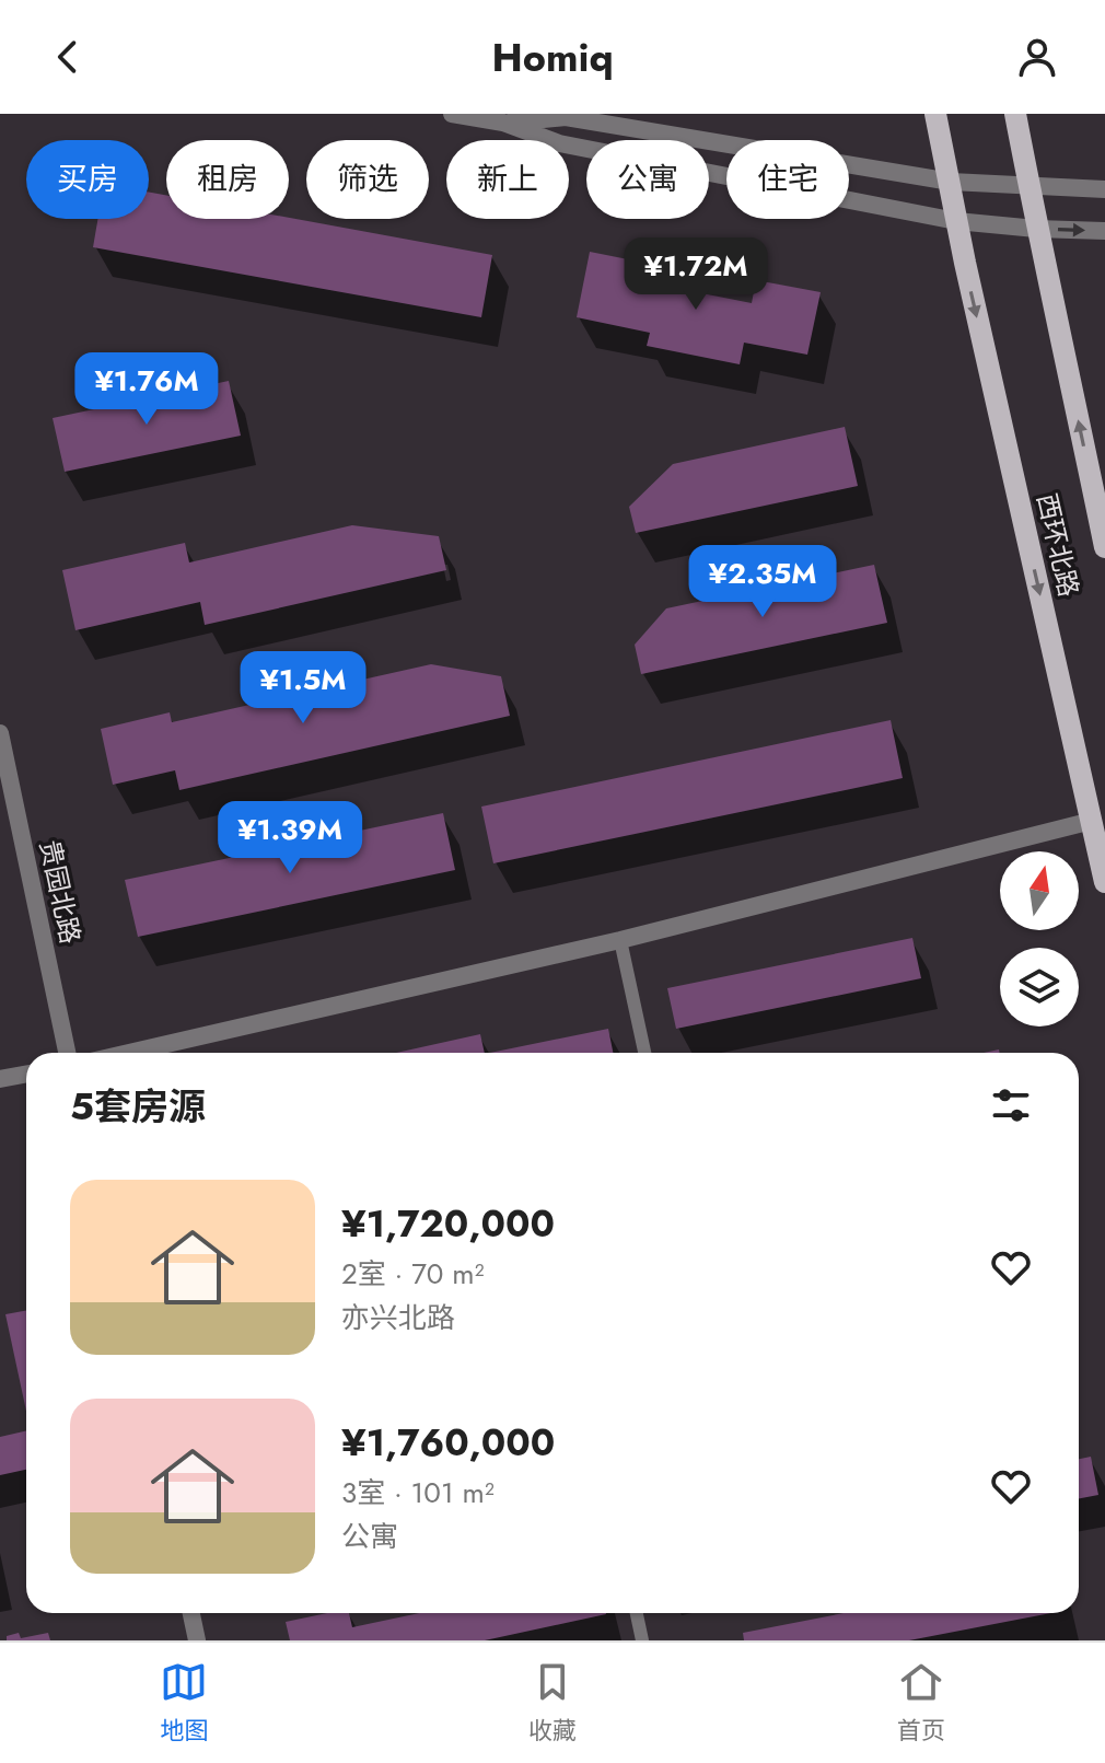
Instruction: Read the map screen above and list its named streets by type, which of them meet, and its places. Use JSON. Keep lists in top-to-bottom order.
{
  "streets": {
    "main road": ["西环北路"],
    "street": ["贵园北路"]
  },
  "north": "top",
  "page": {
    "header": "Homiq",
    "chip": [
      "买房",
      "租房",
      "筛选",
      "新上",
      "公寓",
      "住宅"
    ],
    "price": [
      "¥1.72M",
      "¥1.76M",
      "¥2.35M",
      "¥1.5M",
      "¥1.39M"
    ],
    "heading": "5套房源",
    "list": [
      {
        "name": "¥1,720,000",
        "note": "2室 · 70 m² · 亦兴北路"
      },
      {
        "name": "¥1,760,000",
        "note": "3室 · 101 m² · 公寓"
      }
    ],
    "tabs": ["地图", "收藏", "首页"]
  }
}
